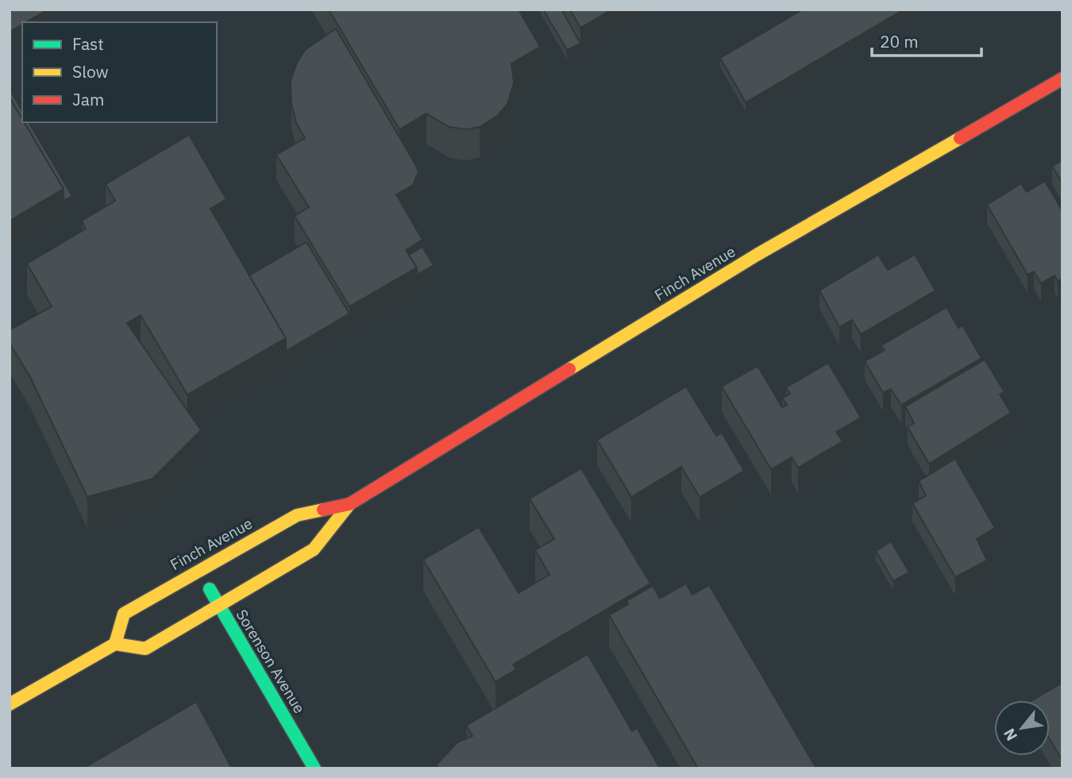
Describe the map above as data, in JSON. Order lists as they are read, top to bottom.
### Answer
{
  "streets": {
    "street": ["Finch Avenue", "Sorenson Avenue"]
  },
  "crossings": [
    ["Finch Avenue", "Sorenson Avenue"]
  ],
  "legend": ["Fast", "Slow", "Jam"],
  "scale_bar": "20 m",
  "north": "bottom left"
}
